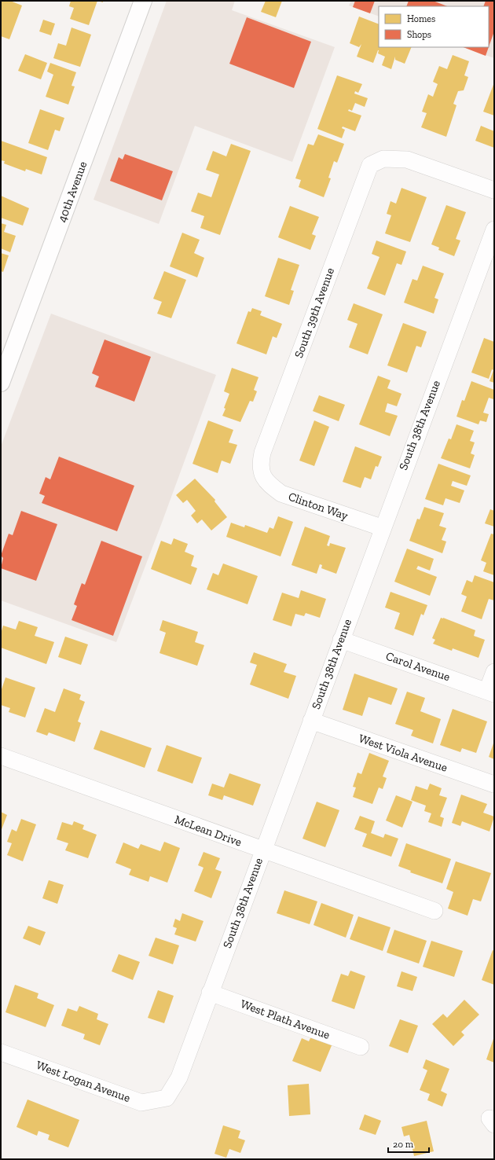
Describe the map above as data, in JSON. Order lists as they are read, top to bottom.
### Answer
{
  "streets": {
    "main road": ["40th Avenue"],
    "street": [
      "South 39th Avenue",
      "South 38th Avenue",
      "Clinton Way",
      "Carol Avenue",
      "West Viola Avenue",
      "McLean Drive",
      "West Plath Avenue",
      "West Logan Avenue"
    ]
  },
  "crossings": [
    ["South 39th Avenue", "Clinton Way"],
    ["South 38th Avenue", "Clinton Way"],
    ["South 38th Avenue", "Carol Avenue"],
    ["South 38th Avenue", "West Viola Avenue"],
    ["South 38th Avenue", "McLean Drive"],
    ["South 38th Avenue", "West Plath Avenue"],
    ["South 38th Avenue", "West Logan Avenue"]
  ],
  "legend": ["Homes", "Shops"],
  "scale_bar": "20 m"
}
